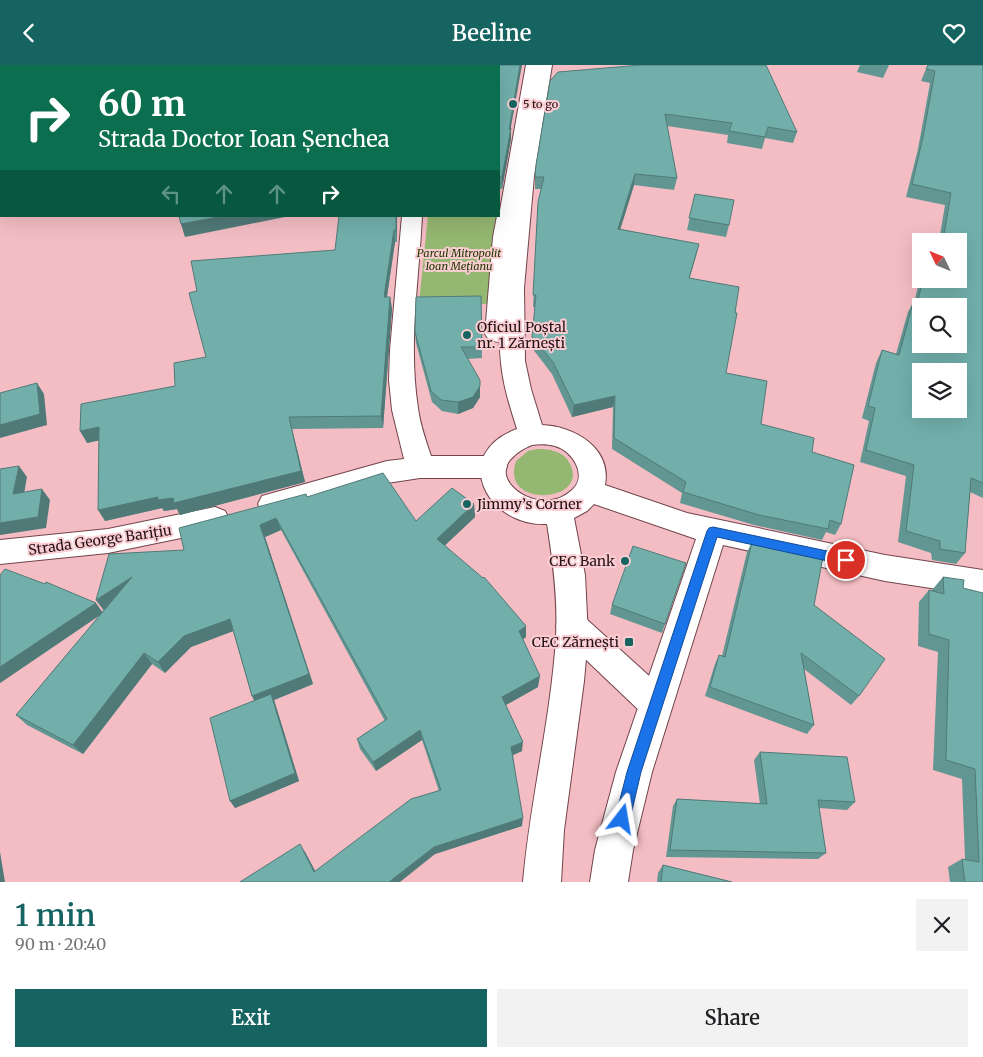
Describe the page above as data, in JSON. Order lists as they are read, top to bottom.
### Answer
{
  "streets": {
    "main road": ["Strada George Barițiu"]
  },
  "parks": ["Parcul Mitropolit Ioan Mețianu"],
  "places": {
    "other": [
      "5 to go",
      "Oficiul Poștal nr. 1 Zărnești",
      "Jimmy’s Corner",
      "CEC Bank"
    ],
    "transit": ["CEC Zărnești"]
  },
  "north": "top left",
  "page": {
    "header": "Beeline",
    "turn": ["60 m", "Strada Doctor Ioan Șenchea"],
    "heading": ["1 min", "90 m · 20:40"],
    "buttons": ["Exit", "Share"]
  }
}
